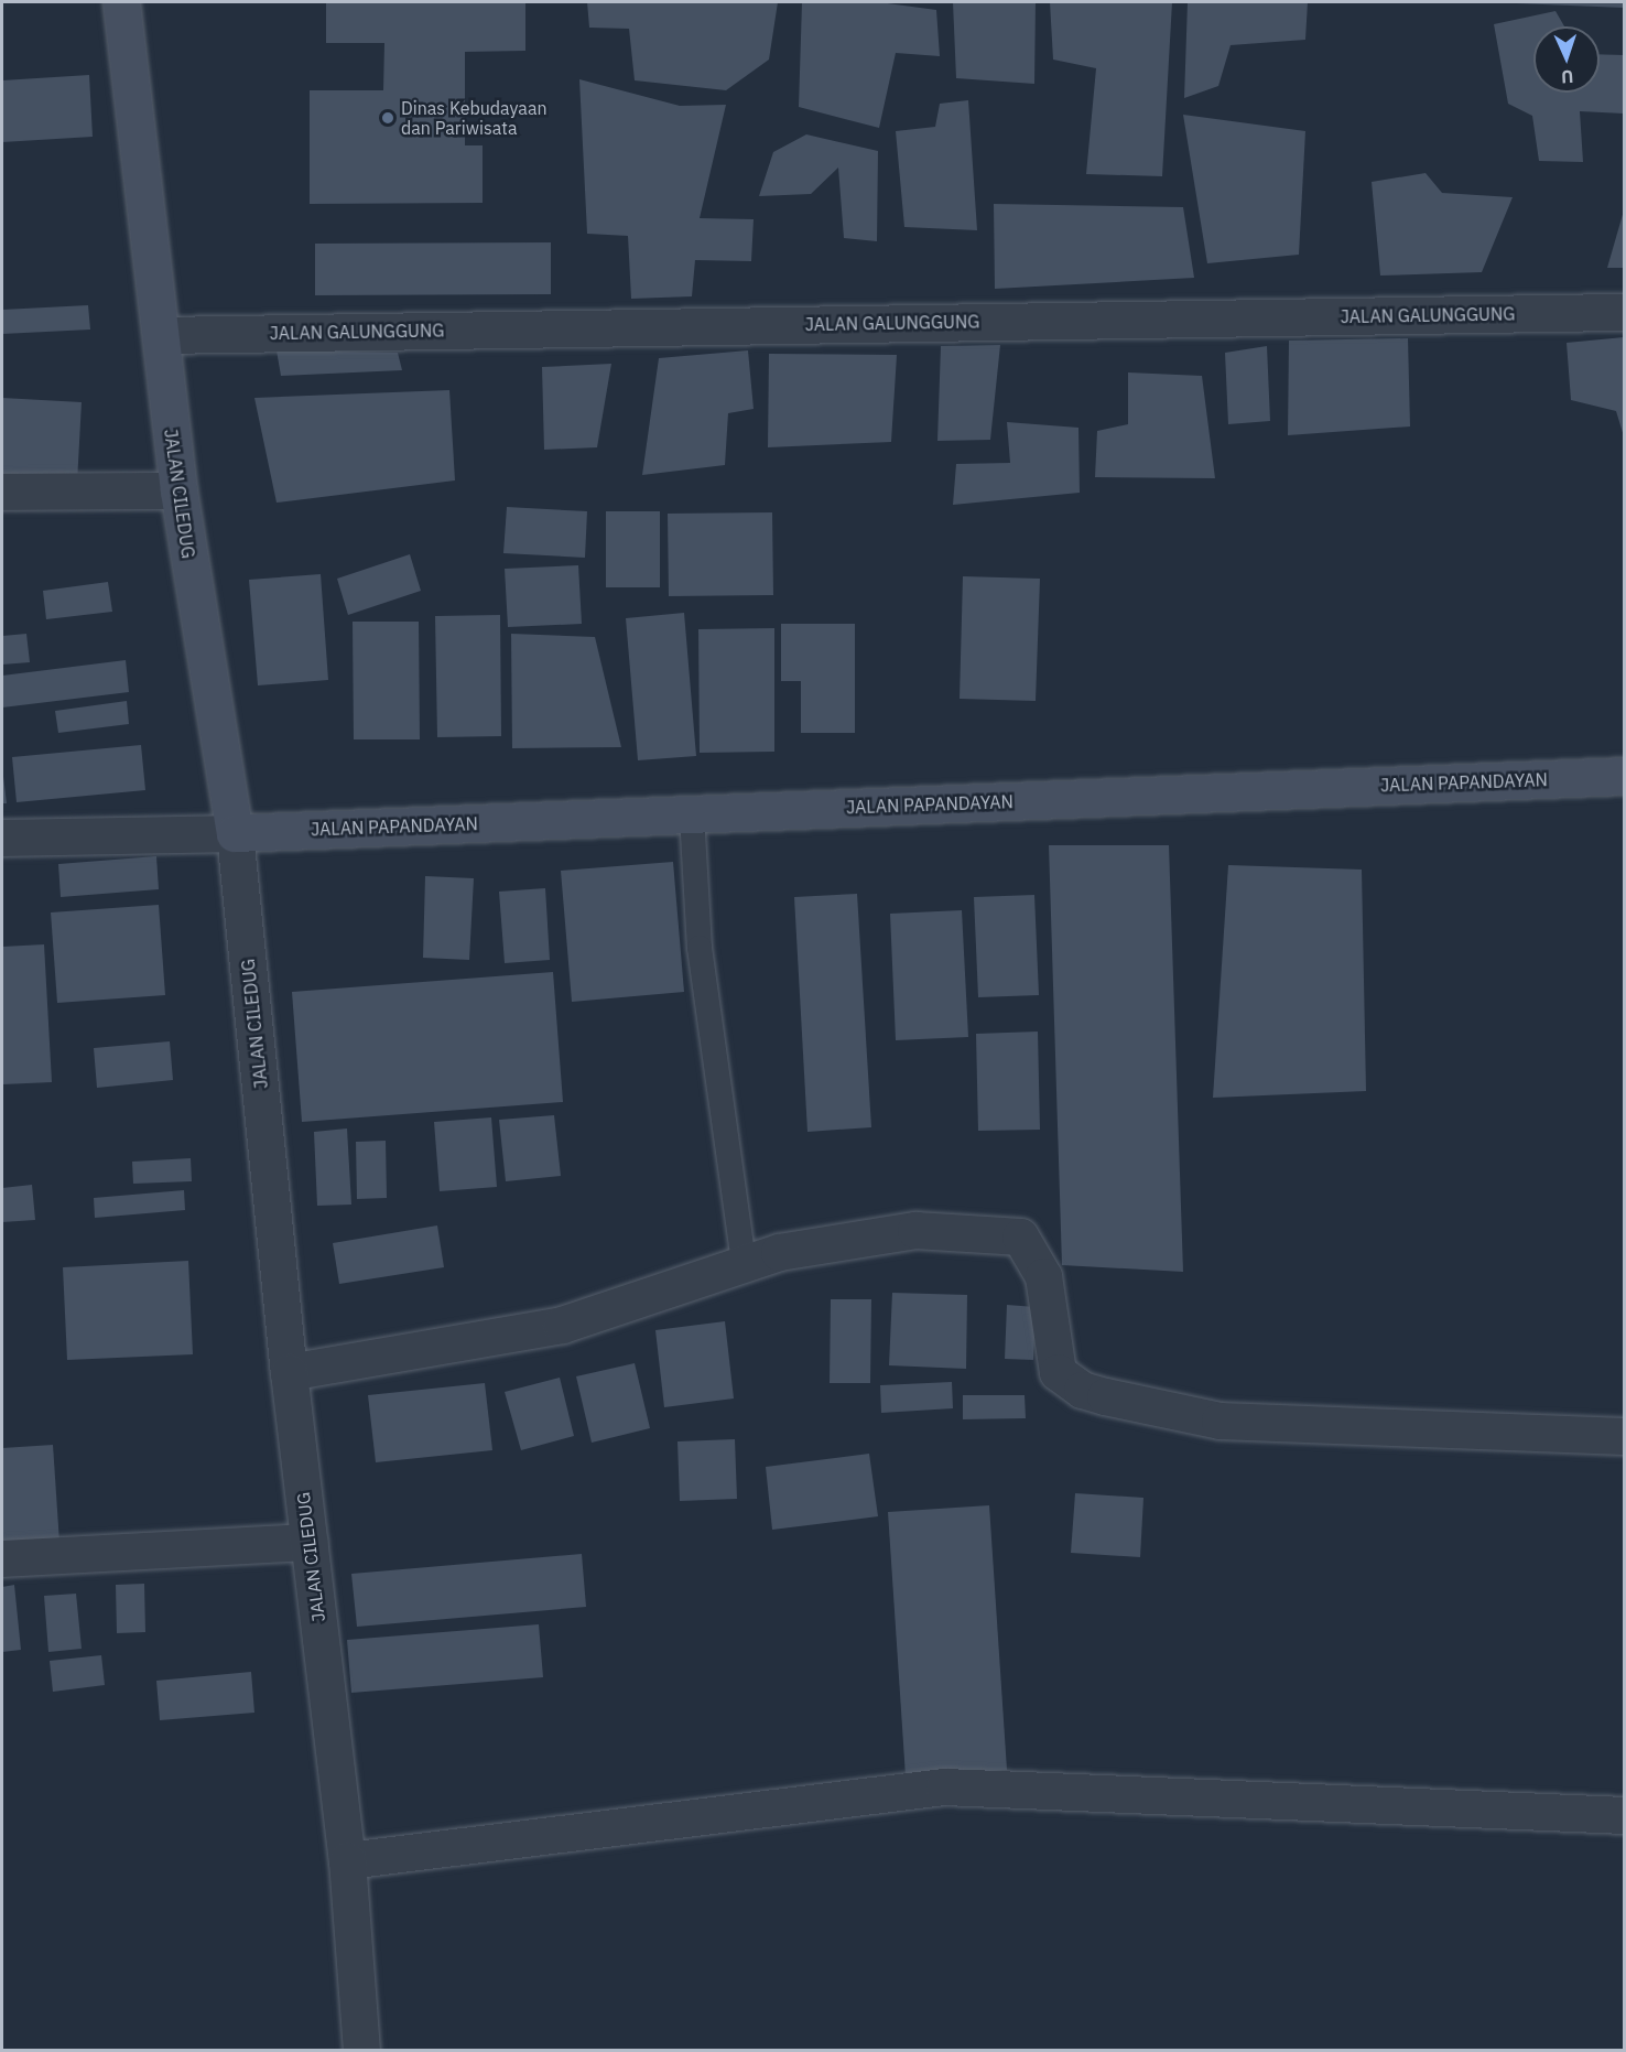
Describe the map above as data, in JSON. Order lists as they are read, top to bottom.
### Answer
{
  "streets": {
    "main road": ["JALAN CILEDUG", "JALAN PAPANDAYAN"],
    "street": ["JALAN GALUNGGUNG"]
  },
  "crossings": [
    ["JALAN GALUNGGUNG", "JALAN CILEDUG"],
    ["JALAN CILEDUG", "JALAN PAPANDAYAN"]
  ],
  "places": ["Dinas Kebudayaan dan Pariwisata"],
  "north": "bottom"
}
